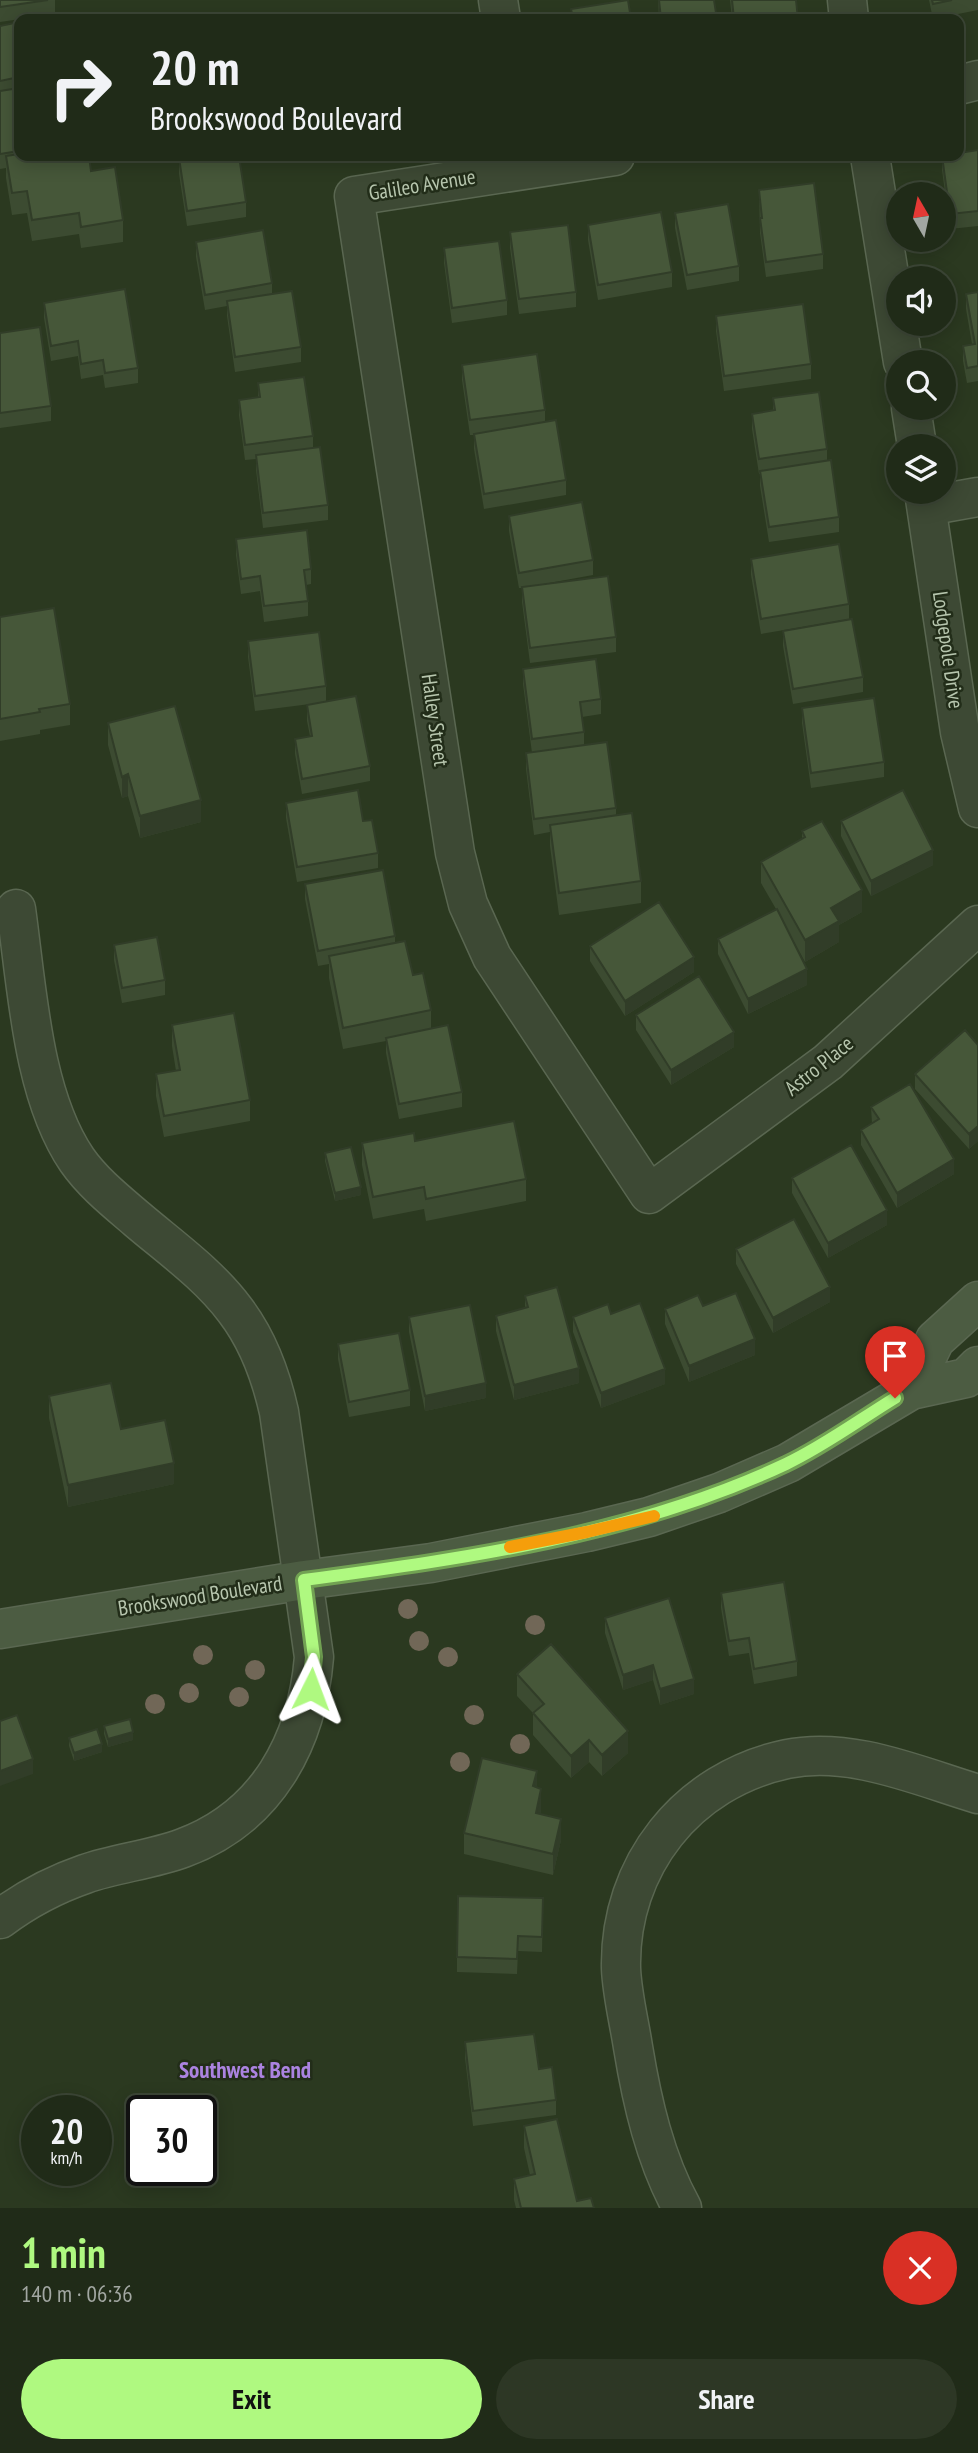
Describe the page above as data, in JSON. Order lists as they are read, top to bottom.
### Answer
{
  "streets": {
    "main road": ["Brookswood Boulevard"],
    "street": [
      "Galileo Avenue",
      "Lodgepole Drive",
      "Halley Street",
      "Astro Place"
    ]
  },
  "crossings": [
    ["Galileo Avenue", "Halley Street"],
    ["Halley Street", "Astro Place"]
  ],
  "districts": ["Southwest Bend"],
  "north": "top",
  "page": {
    "turn": ["20 m", "Brookswood Boulevard"],
    "speed": "20 km/h",
    "limit": "30",
    "heading": ["1 min", "140 m · 06:36"],
    "buttons": ["Exit", "Share"]
  }
}
